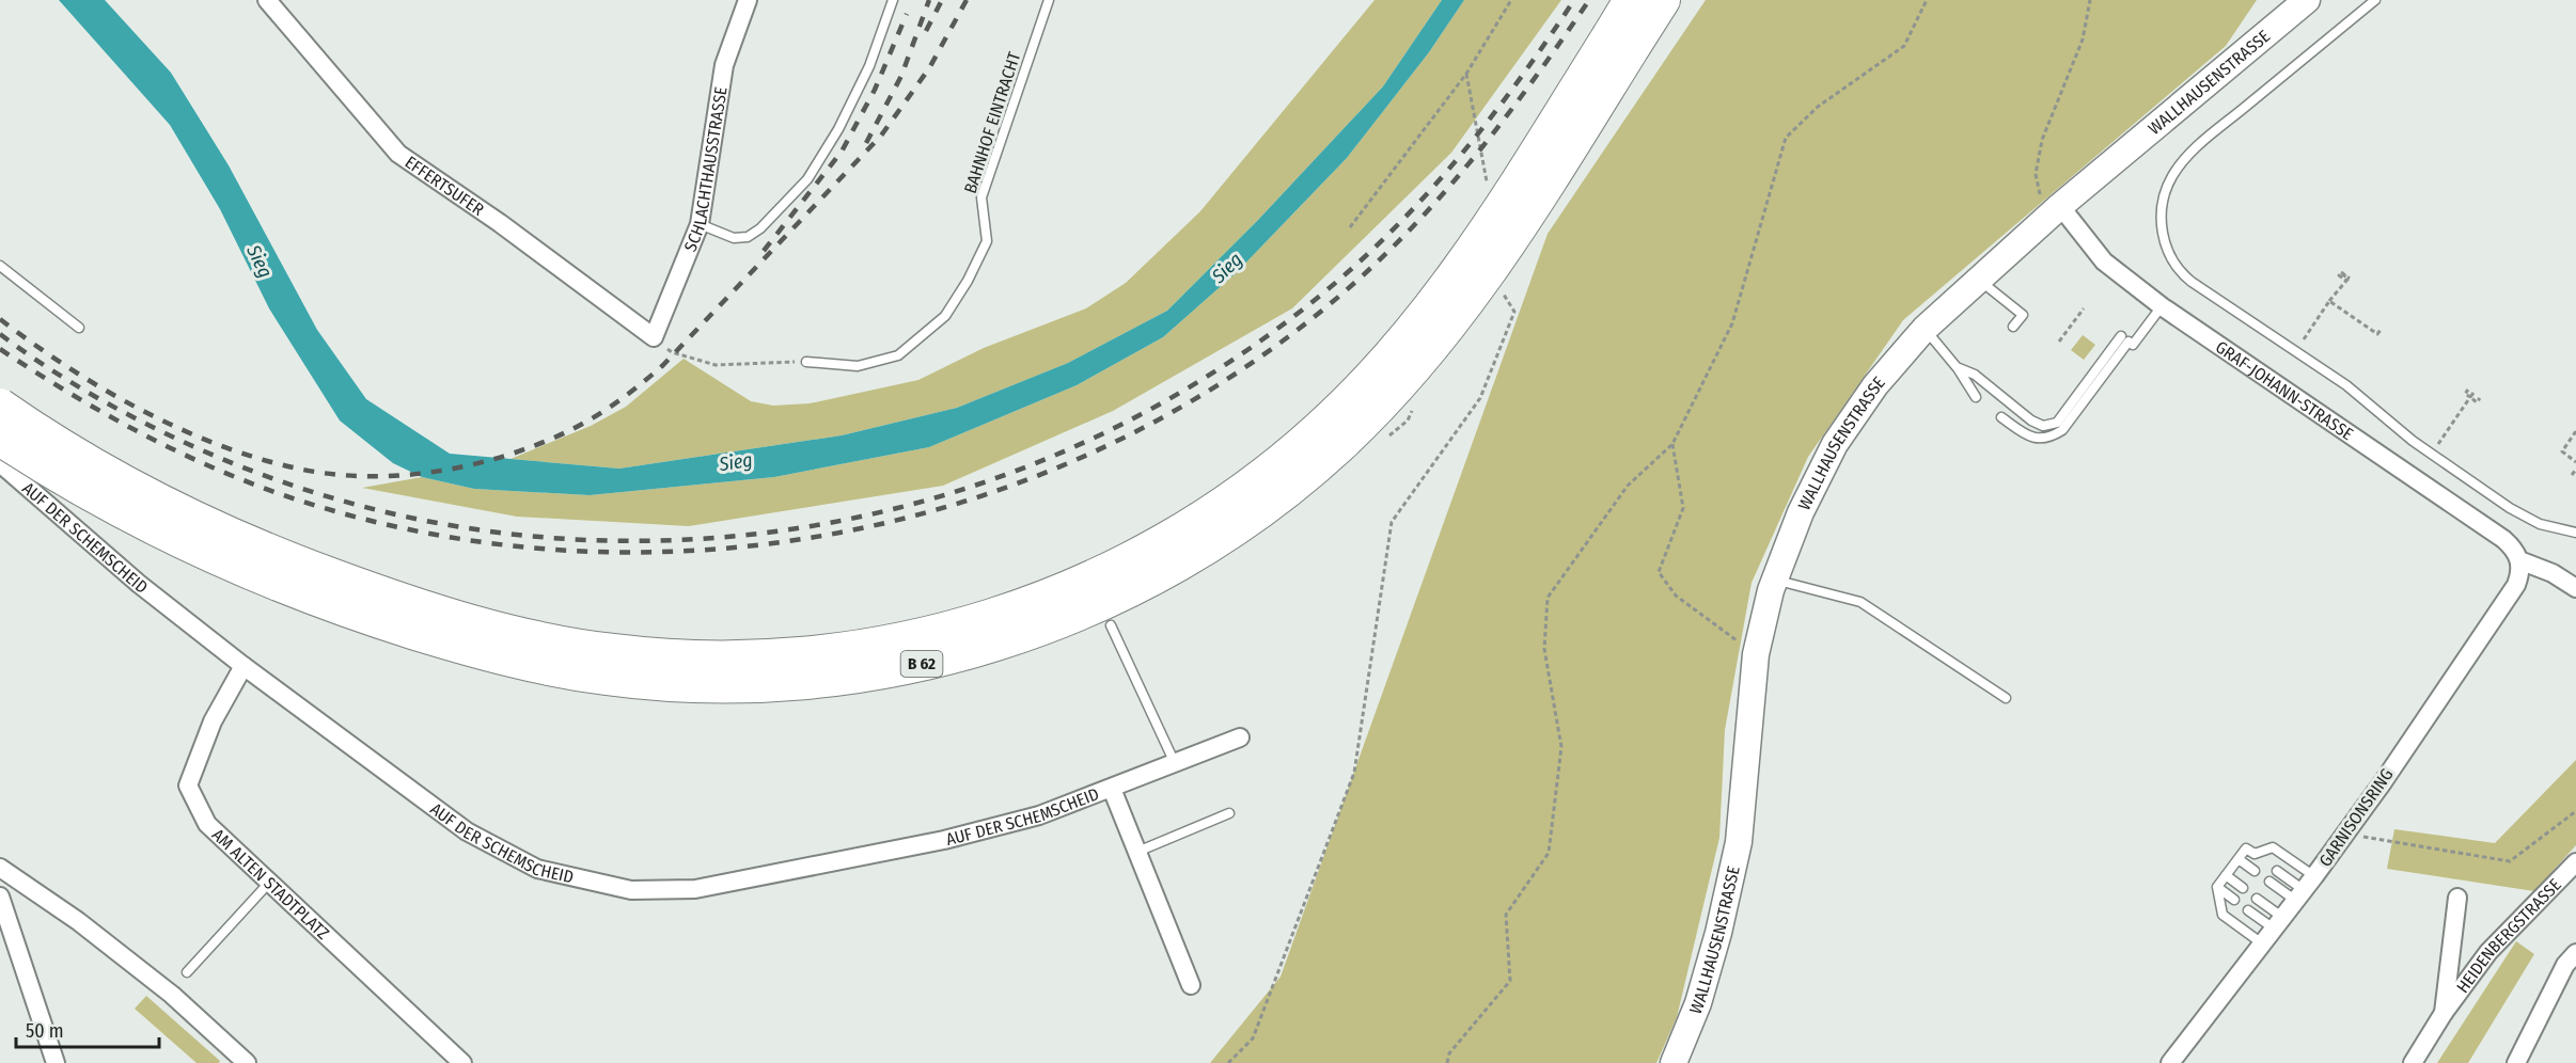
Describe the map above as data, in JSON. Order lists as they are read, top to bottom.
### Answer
{
  "streets": {
    "highway": ["B 62"],
    "street": [
      "WALLHAUSENSTRASSE",
      "SCHLACHTHAUSSTRASSE",
      "EFFERTSUFER",
      "GRAF-JOHANN-STRASSE",
      "AUF DER SCHEMSCHEID",
      "GARNISONSRING",
      "AM ALTEN STADTPLATZ",
      "HEIDENBERGSTRASSE"
    ],
    "lane": ["BAHNHOF EINTRACHT"]
  },
  "crossings": [
    ["WALLHAUSENSTRASSE", "GRAF-JOHANN-STRASSE"],
    ["SCHLACHTHAUSSTRASSE", "EFFERTSUFER"],
    ["GRAF-JOHANN-STRASSE", "GARNISONSRING"],
    ["AUF DER SCHEMSCHEID", "AM ALTEN STADTPLATZ"]
  ],
  "water": ["Sieg"],
  "scale_bar": "50 m"
}
